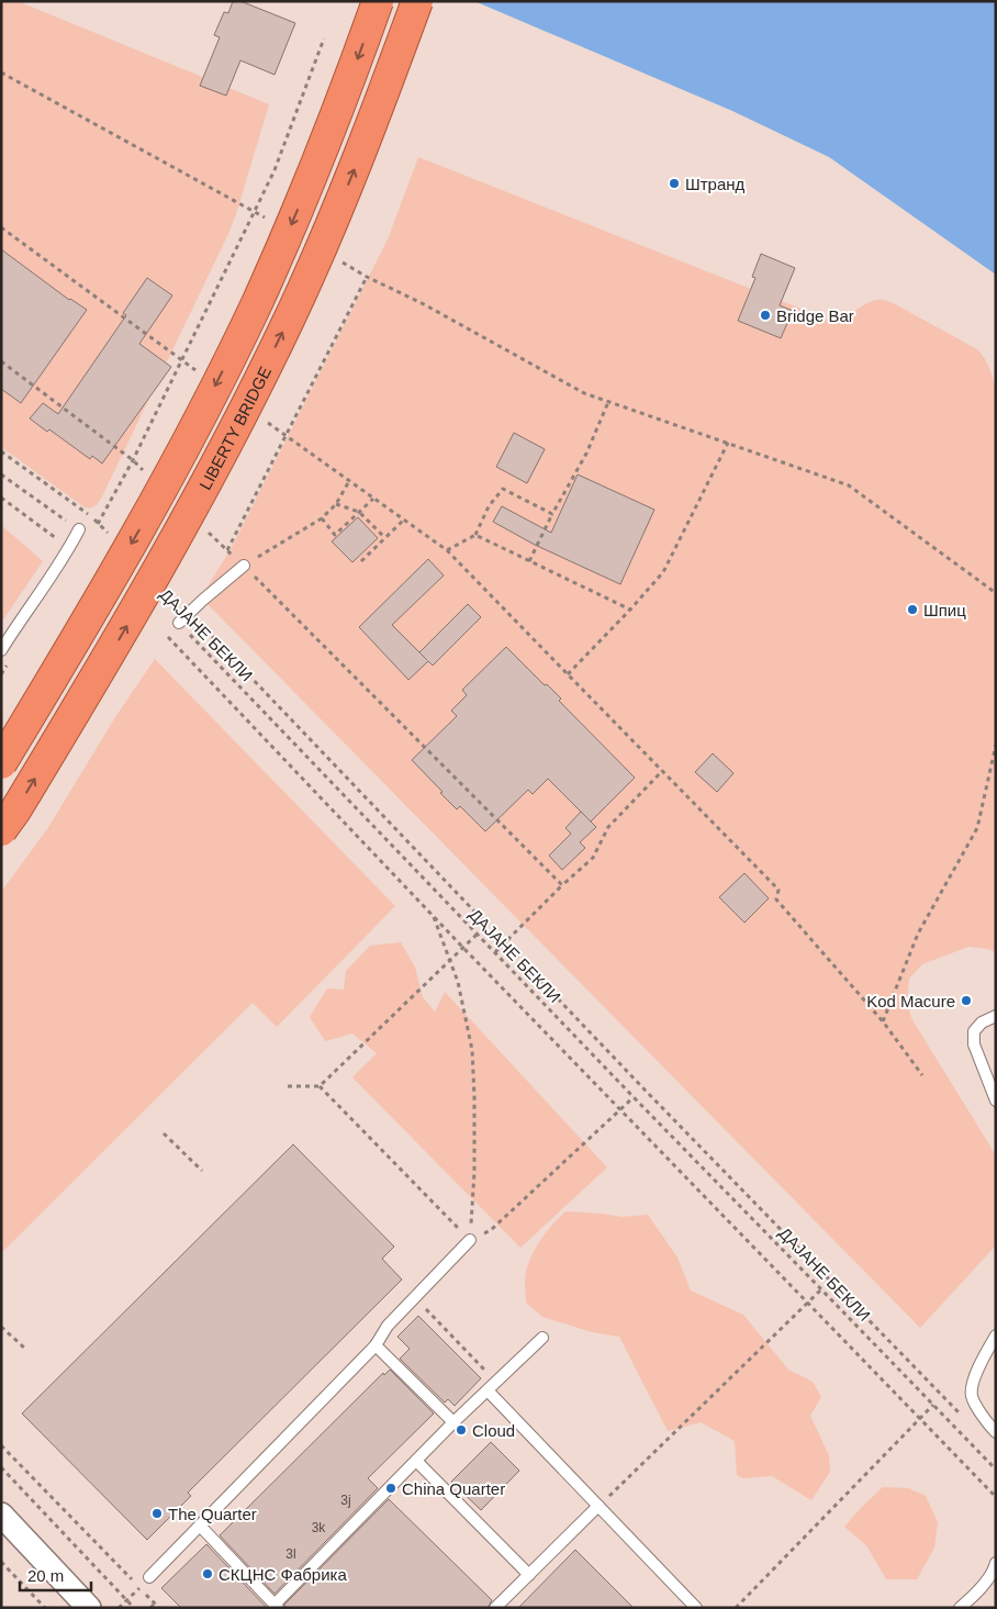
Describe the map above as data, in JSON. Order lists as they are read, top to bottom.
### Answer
{
  "streets": {
    "highway": ["LIBERTY BRIDGE"],
    "path": ["ДАЈАНЕ БЕКЛИ"]
  },
  "places": [
    "Штранд",
    "Bridge Bar",
    "Шпиц",
    "Kod Macure",
    "Cloud",
    "China Quarter",
    "The Quarter",
    "СКЦНС Фабрика"
  ],
  "house_numbers": ["3j", "3k", "3l"],
  "scale_bar": "20 m"
}
